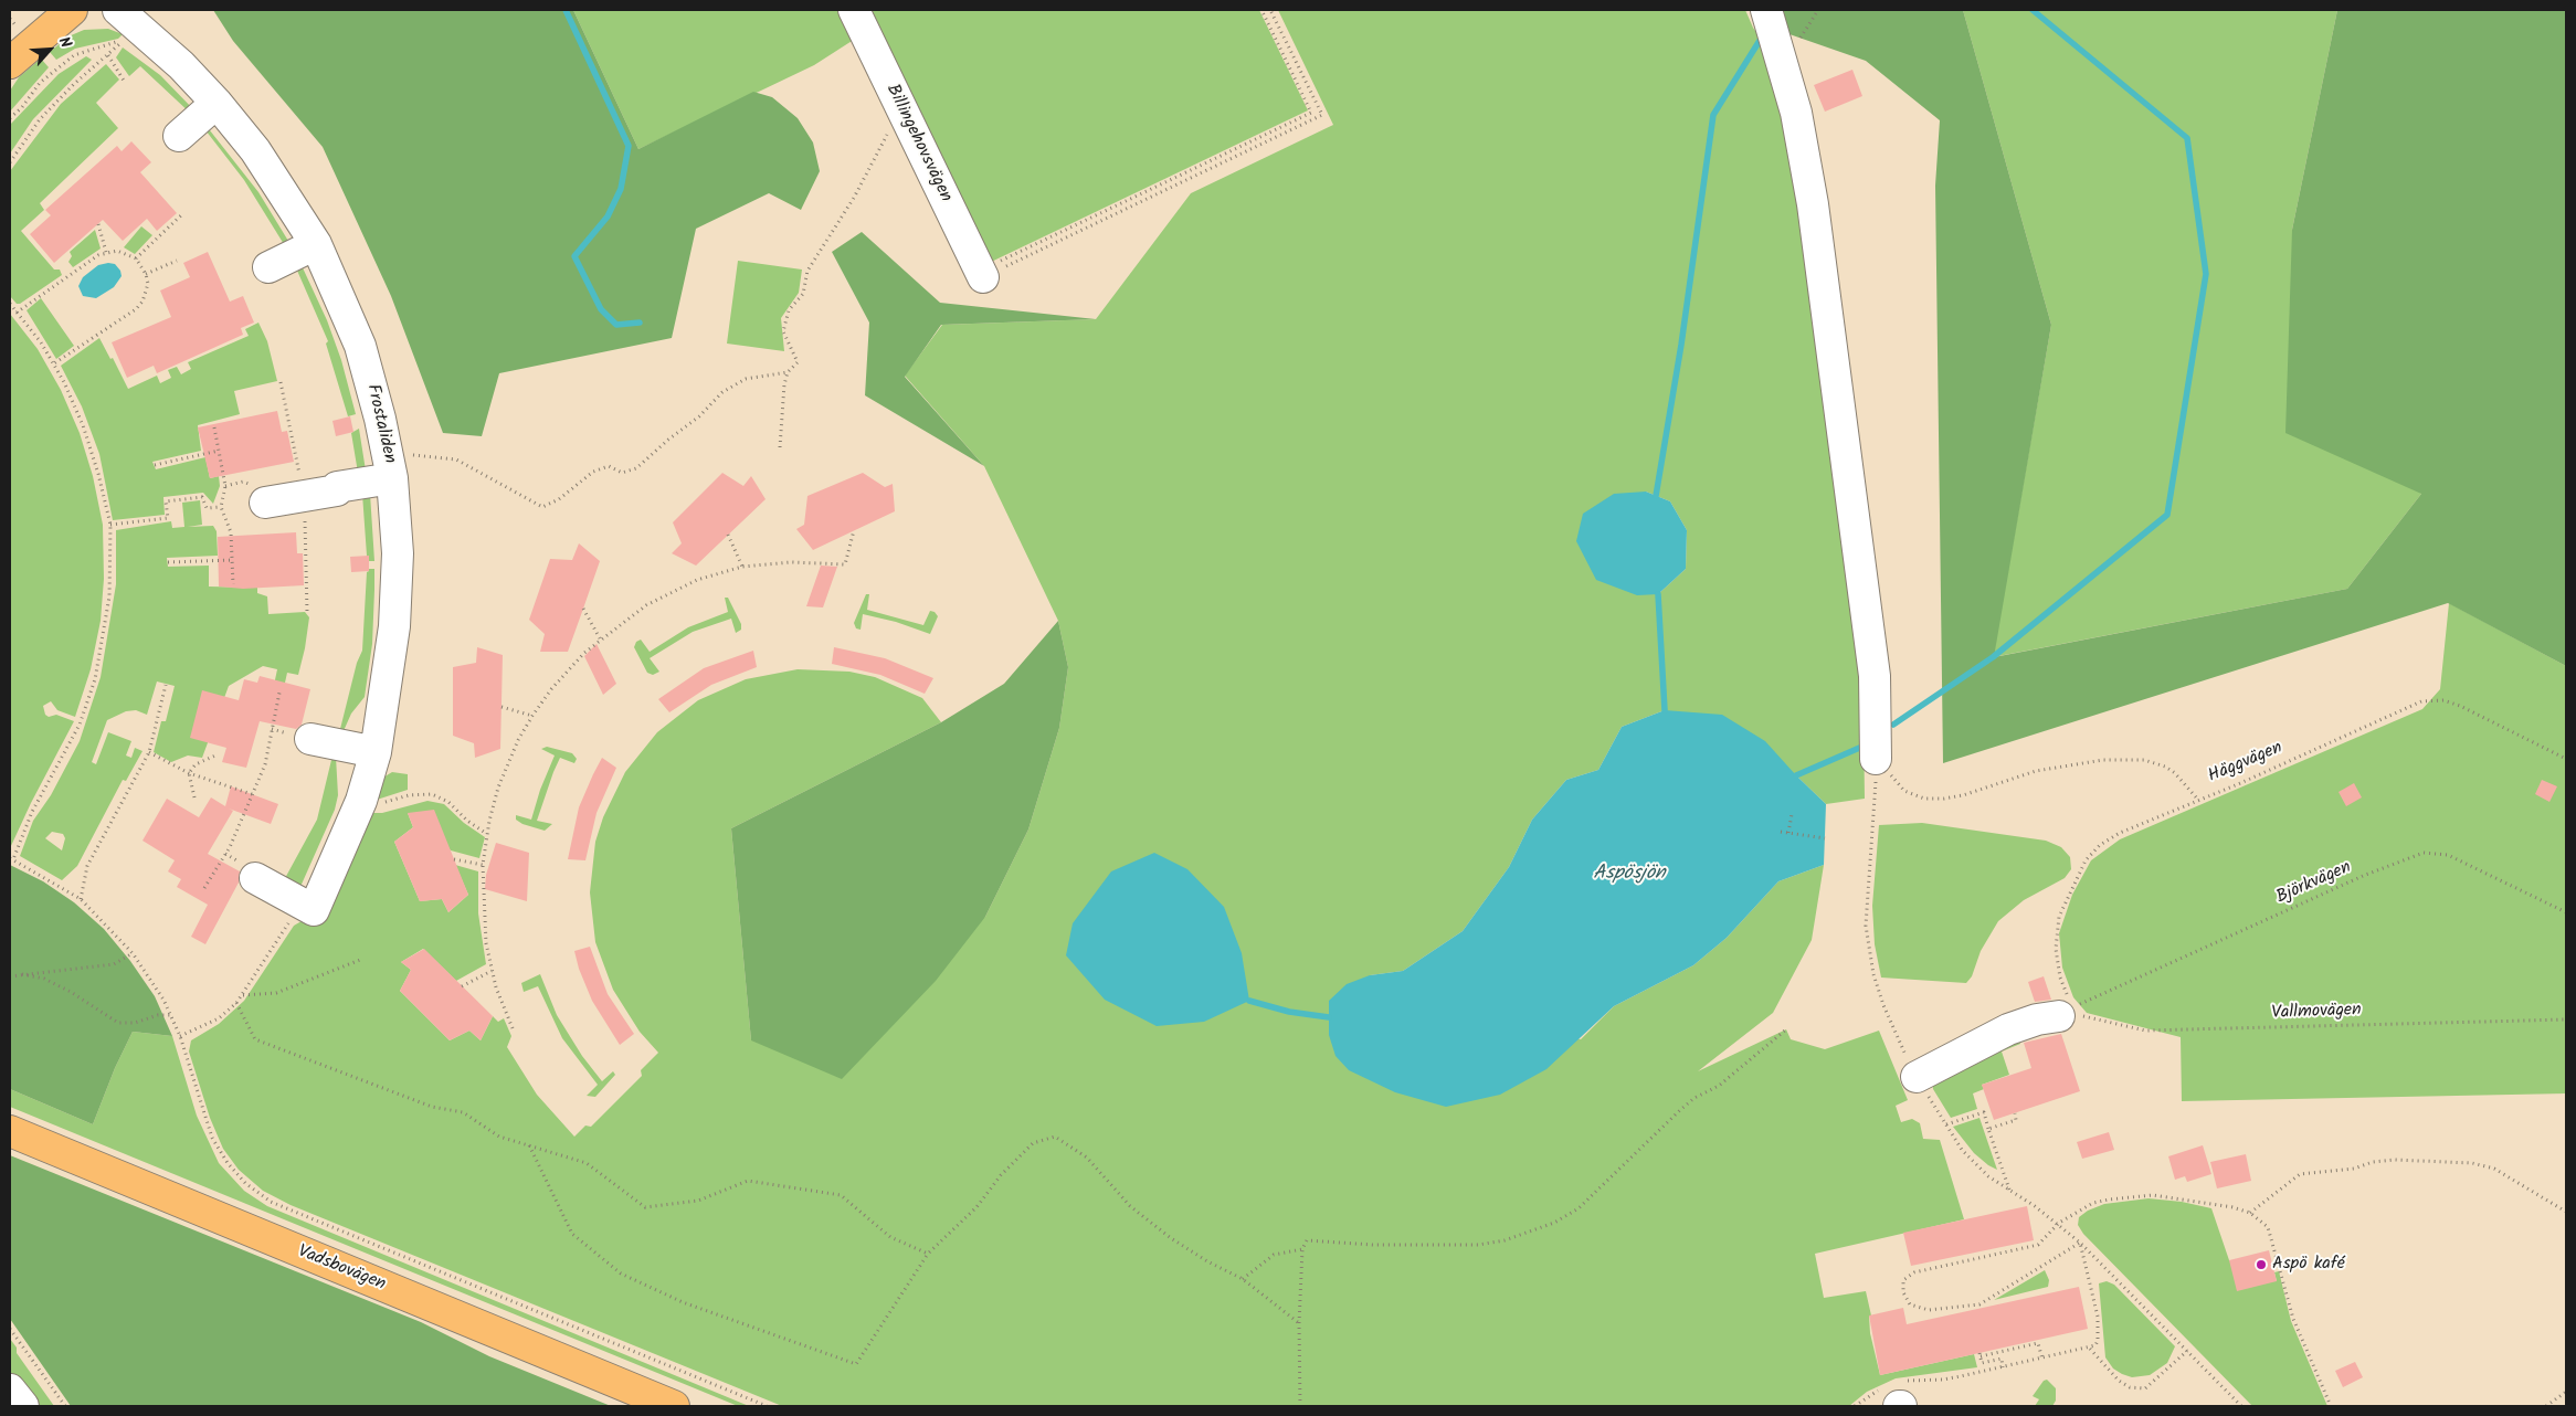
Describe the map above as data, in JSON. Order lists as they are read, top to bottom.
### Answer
{
  "streets": {
    "main road": ["Vadsbovägen"],
    "street": ["Billingehovsvägen", "Frostaliden"],
    "path": ["Häggvägen", "Björkvägen", "Vallmovägen"]
  },
  "crossings": [
    ["Häggvägen", "Björkvägen"],
    ["Häggvägen", "Vallmovägen"],
    ["Björkvägen", "Vallmovägen"]
  ],
  "water": ["Aspösjön"],
  "places": ["Aspö kafé"],
  "north": "top right"
}
